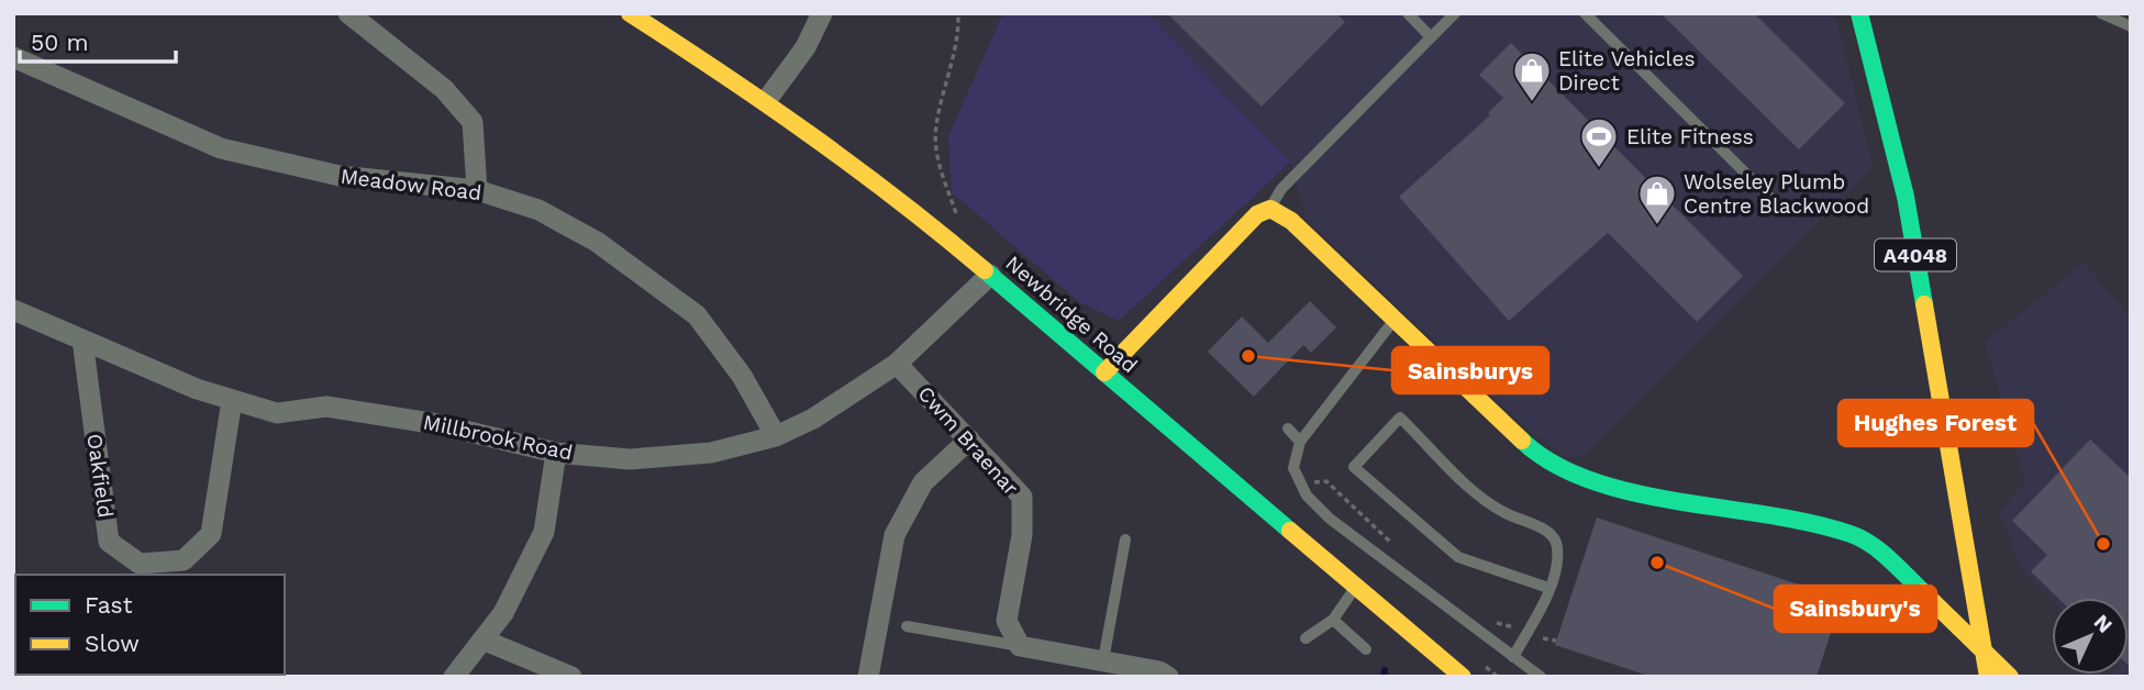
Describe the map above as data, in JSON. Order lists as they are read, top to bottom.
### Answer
{
  "streets": {
    "main road": ["A4048", "Newbridge Road"],
    "street": [
      "Meadow Road",
      "Millbrook Road",
      "Cwm Braenar",
      "Oakfield"
    ]
  },
  "crossings": [
    ["Meadow Road", "Millbrook Road"],
    ["Newbridge Road", "Millbrook Road"],
    ["Millbrook Road", "Cwm Braenar"],
    ["Millbrook Road", "Oakfield"]
  ],
  "places": {
    "shop": ["Elite Vehicles Direct", "Wolseley Plumb Centre Blackwood"],
    "sports": ["Elite Fitness"],
    "other": ["Sainsburys", "Hughes Forest", "Sainsbury's"]
  },
  "legend": ["Fast", "Slow"],
  "scale_bar": "50 m",
  "north": "top right"
}
